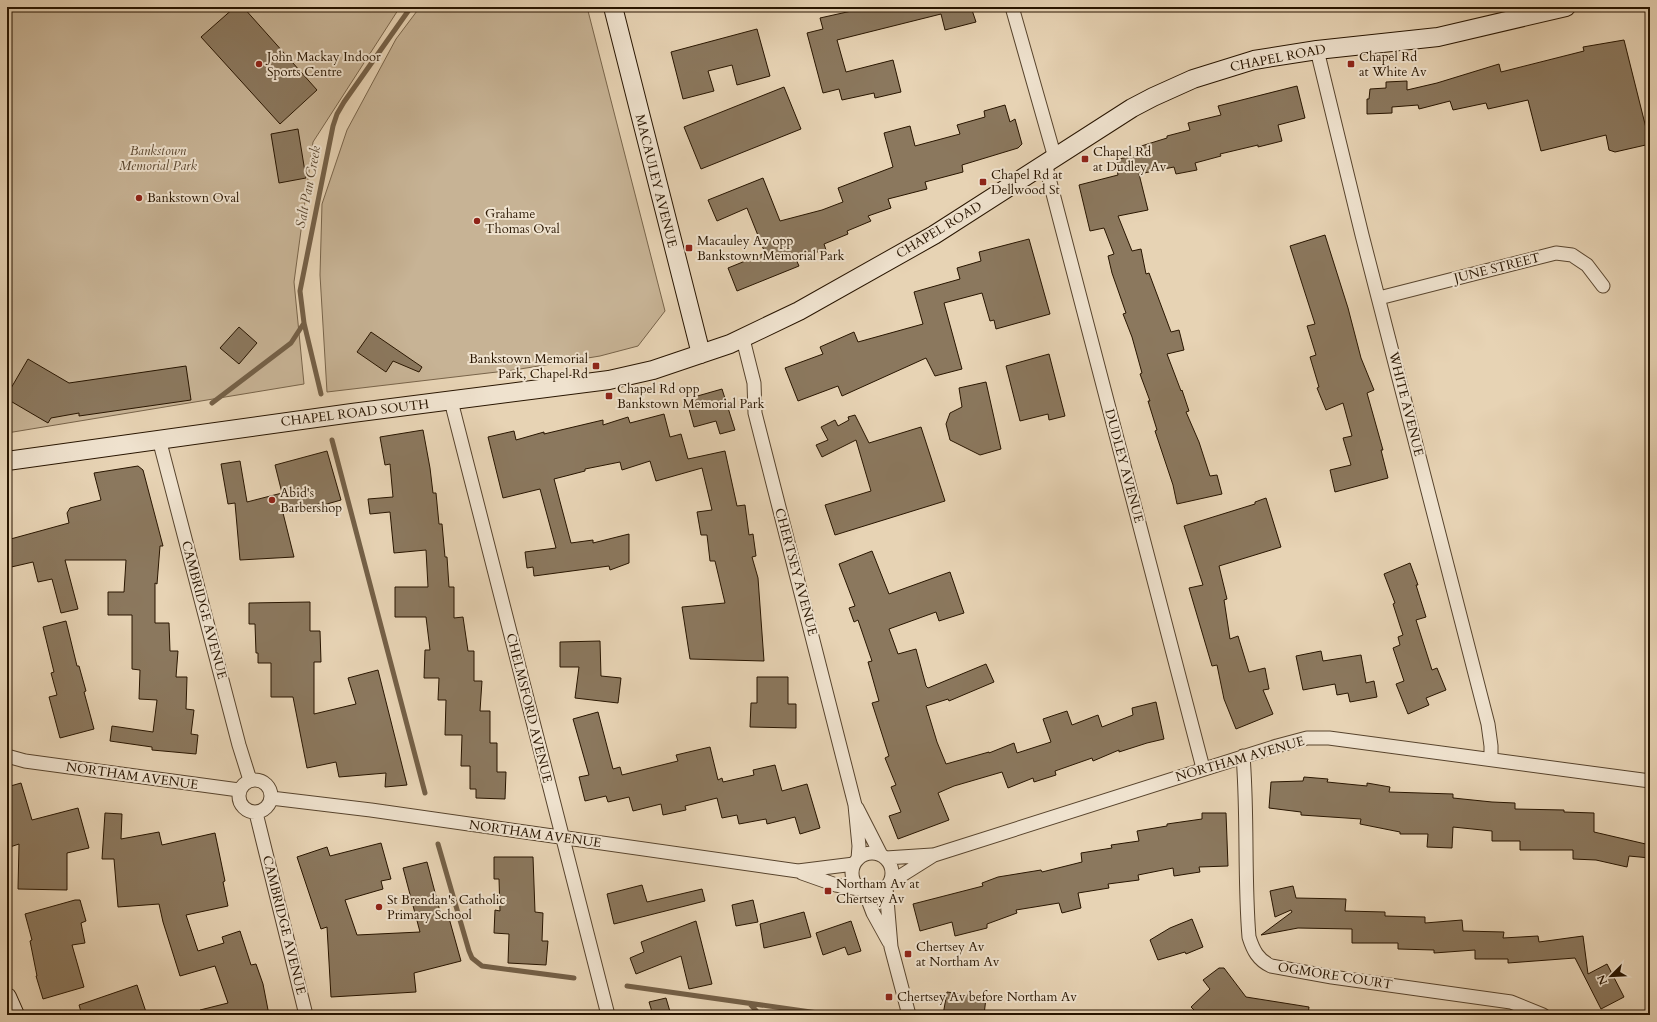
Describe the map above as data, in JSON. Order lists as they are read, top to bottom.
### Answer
{
  "streets": {
    "main road": ["CHAPEL ROAD", "MACAULEY AVENUE", "CHAPEL ROAD SOUTH"],
    "street": [
      "JUNE STREET",
      "WHITE AVENUE",
      "DUDLEY AVENUE",
      "CHERTSEY AVENUE",
      "CAMBRIDGE AVENUE",
      "CHELMSFORD AVENUE",
      "NORTHAM AVENUE",
      "OGMORE COURT"
    ]
  },
  "crossings": [
    ["CHAPEL ROAD", "MACAULEY AVENUE"],
    ["CHAPEL ROAD", "WHITE AVENUE"],
    ["CHAPEL ROAD", "CHAPEL ROAD SOUTH"],
    ["CHAPEL ROAD", "DUDLEY AVENUE"],
    ["CHAPEL ROAD", "CHERTSEY AVENUE"],
    ["MACAULEY AVENUE", "CHAPEL ROAD SOUTH"],
    ["JUNE STREET", "WHITE AVENUE"],
    ["WHITE AVENUE", "NORTHAM AVENUE"],
    ["CHAPEL ROAD SOUTH", "CAMBRIDGE AVENUE"],
    ["CHAPEL ROAD SOUTH", "CHELMSFORD AVENUE"],
    ["DUDLEY AVENUE", "NORTHAM AVENUE"],
    ["CHERTSEY AVENUE", "NORTHAM AVENUE"],
    ["CAMBRIDGE AVENUE", "NORTHAM AVENUE"],
    ["CHELMSFORD AVENUE", "NORTHAM AVENUE"],
    ["NORTHAM AVENUE", "OGMORE COURT"]
  ],
  "water": ["Salt Pan Creek"],
  "parks": ["Bankstown Memorial Park"],
  "places": {
    "other": [
      "John Mackay Indoor Sports Centre",
      "Bankstown Oval",
      "Grahame Thomas Oval",
      "Abid's Barbershop",
      "St Brendan's Catholic Primary School"
    ],
    "transit": [
      "Chapel Rd at White Av",
      "Chapel Rd at Dudley Av",
      "Chapel Rd at Dellwood St",
      "Macauley Av opp Bankstown Memorial Park",
      "Bankstown Memorial Park, Chapel Rd",
      "Chapel Rd opp Bankstown Memorial Park",
      "Northam Av at Chertsey Av",
      "Chertsey Av at Northam Av",
      "Chertsey Av before Northam Av"
    ]
  },
  "north": "bottom left"
}
